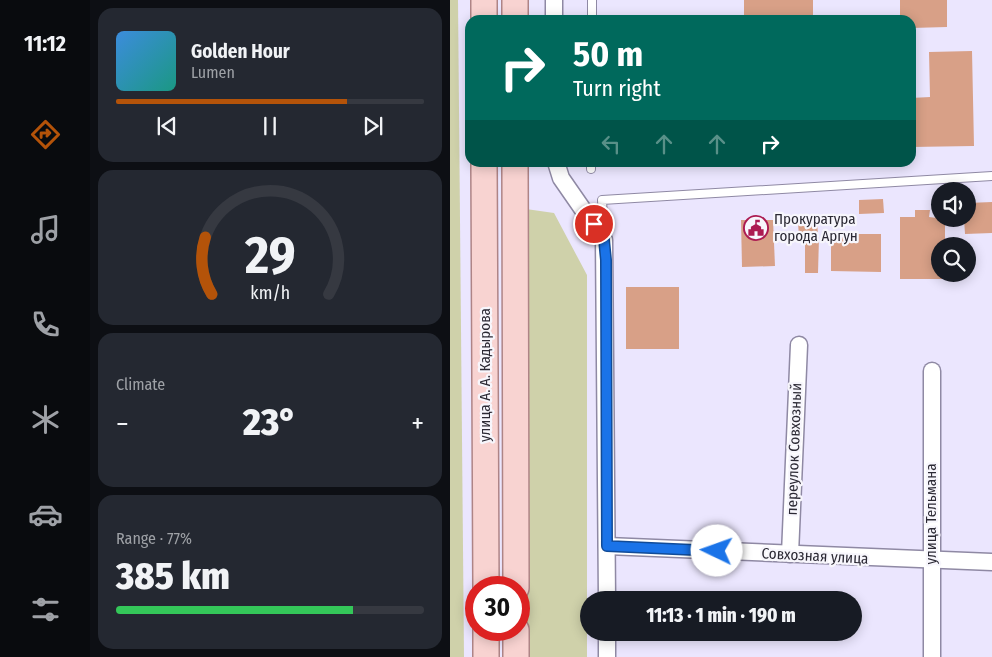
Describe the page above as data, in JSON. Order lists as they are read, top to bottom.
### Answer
{
  "streets": {
    "main road": ["улица А. А. Кадырова"],
    "street": ["переулок Совхозный", "улица Тельмана", "Совхозная улица"]
  },
  "crossings": [
    ["переулок Совхозный", "Совхозная улица"],
    ["улица Тельмана", "Совхозная улица"]
  ],
  "places": {
    "public building": ["Прокуратура города Аргун"]
  },
  "page": {
    "tabs": "11:12",
    "turn": ["50 m", "Turn right"],
    "song": ["Golden Hour", "Lumen"],
    "tile": [
      "Climate",
      ["Range · 77%", "385 km"]
    ],
    "heat": ["−", "23°", "+"],
    "limit": "30",
    "trip": "11:13 · 1 min · 190 m",
    "gauge": ["29", "km/h"]
  }
}
